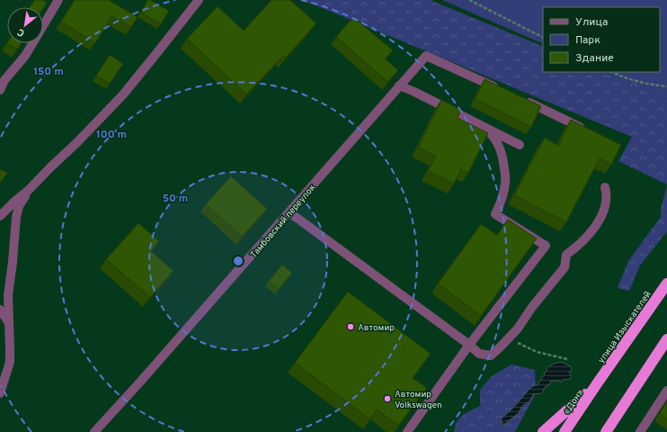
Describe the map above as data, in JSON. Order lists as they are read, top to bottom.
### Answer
{
  "streets": {
    "highway": ["улица Изыскателей", "«Дон»"],
    "street": ["Тамбовский переулок"]
  },
  "crossings": [
    ["улица Изыскателей", "«Дон»"]
  ],
  "places": ["Автомир", "Автомир Volkswagen"],
  "legend": ["Улица", "Парк", "Здание"],
  "north": "bottom left",
  "rings": ["150 m", "100 m", "50 m"]
}
